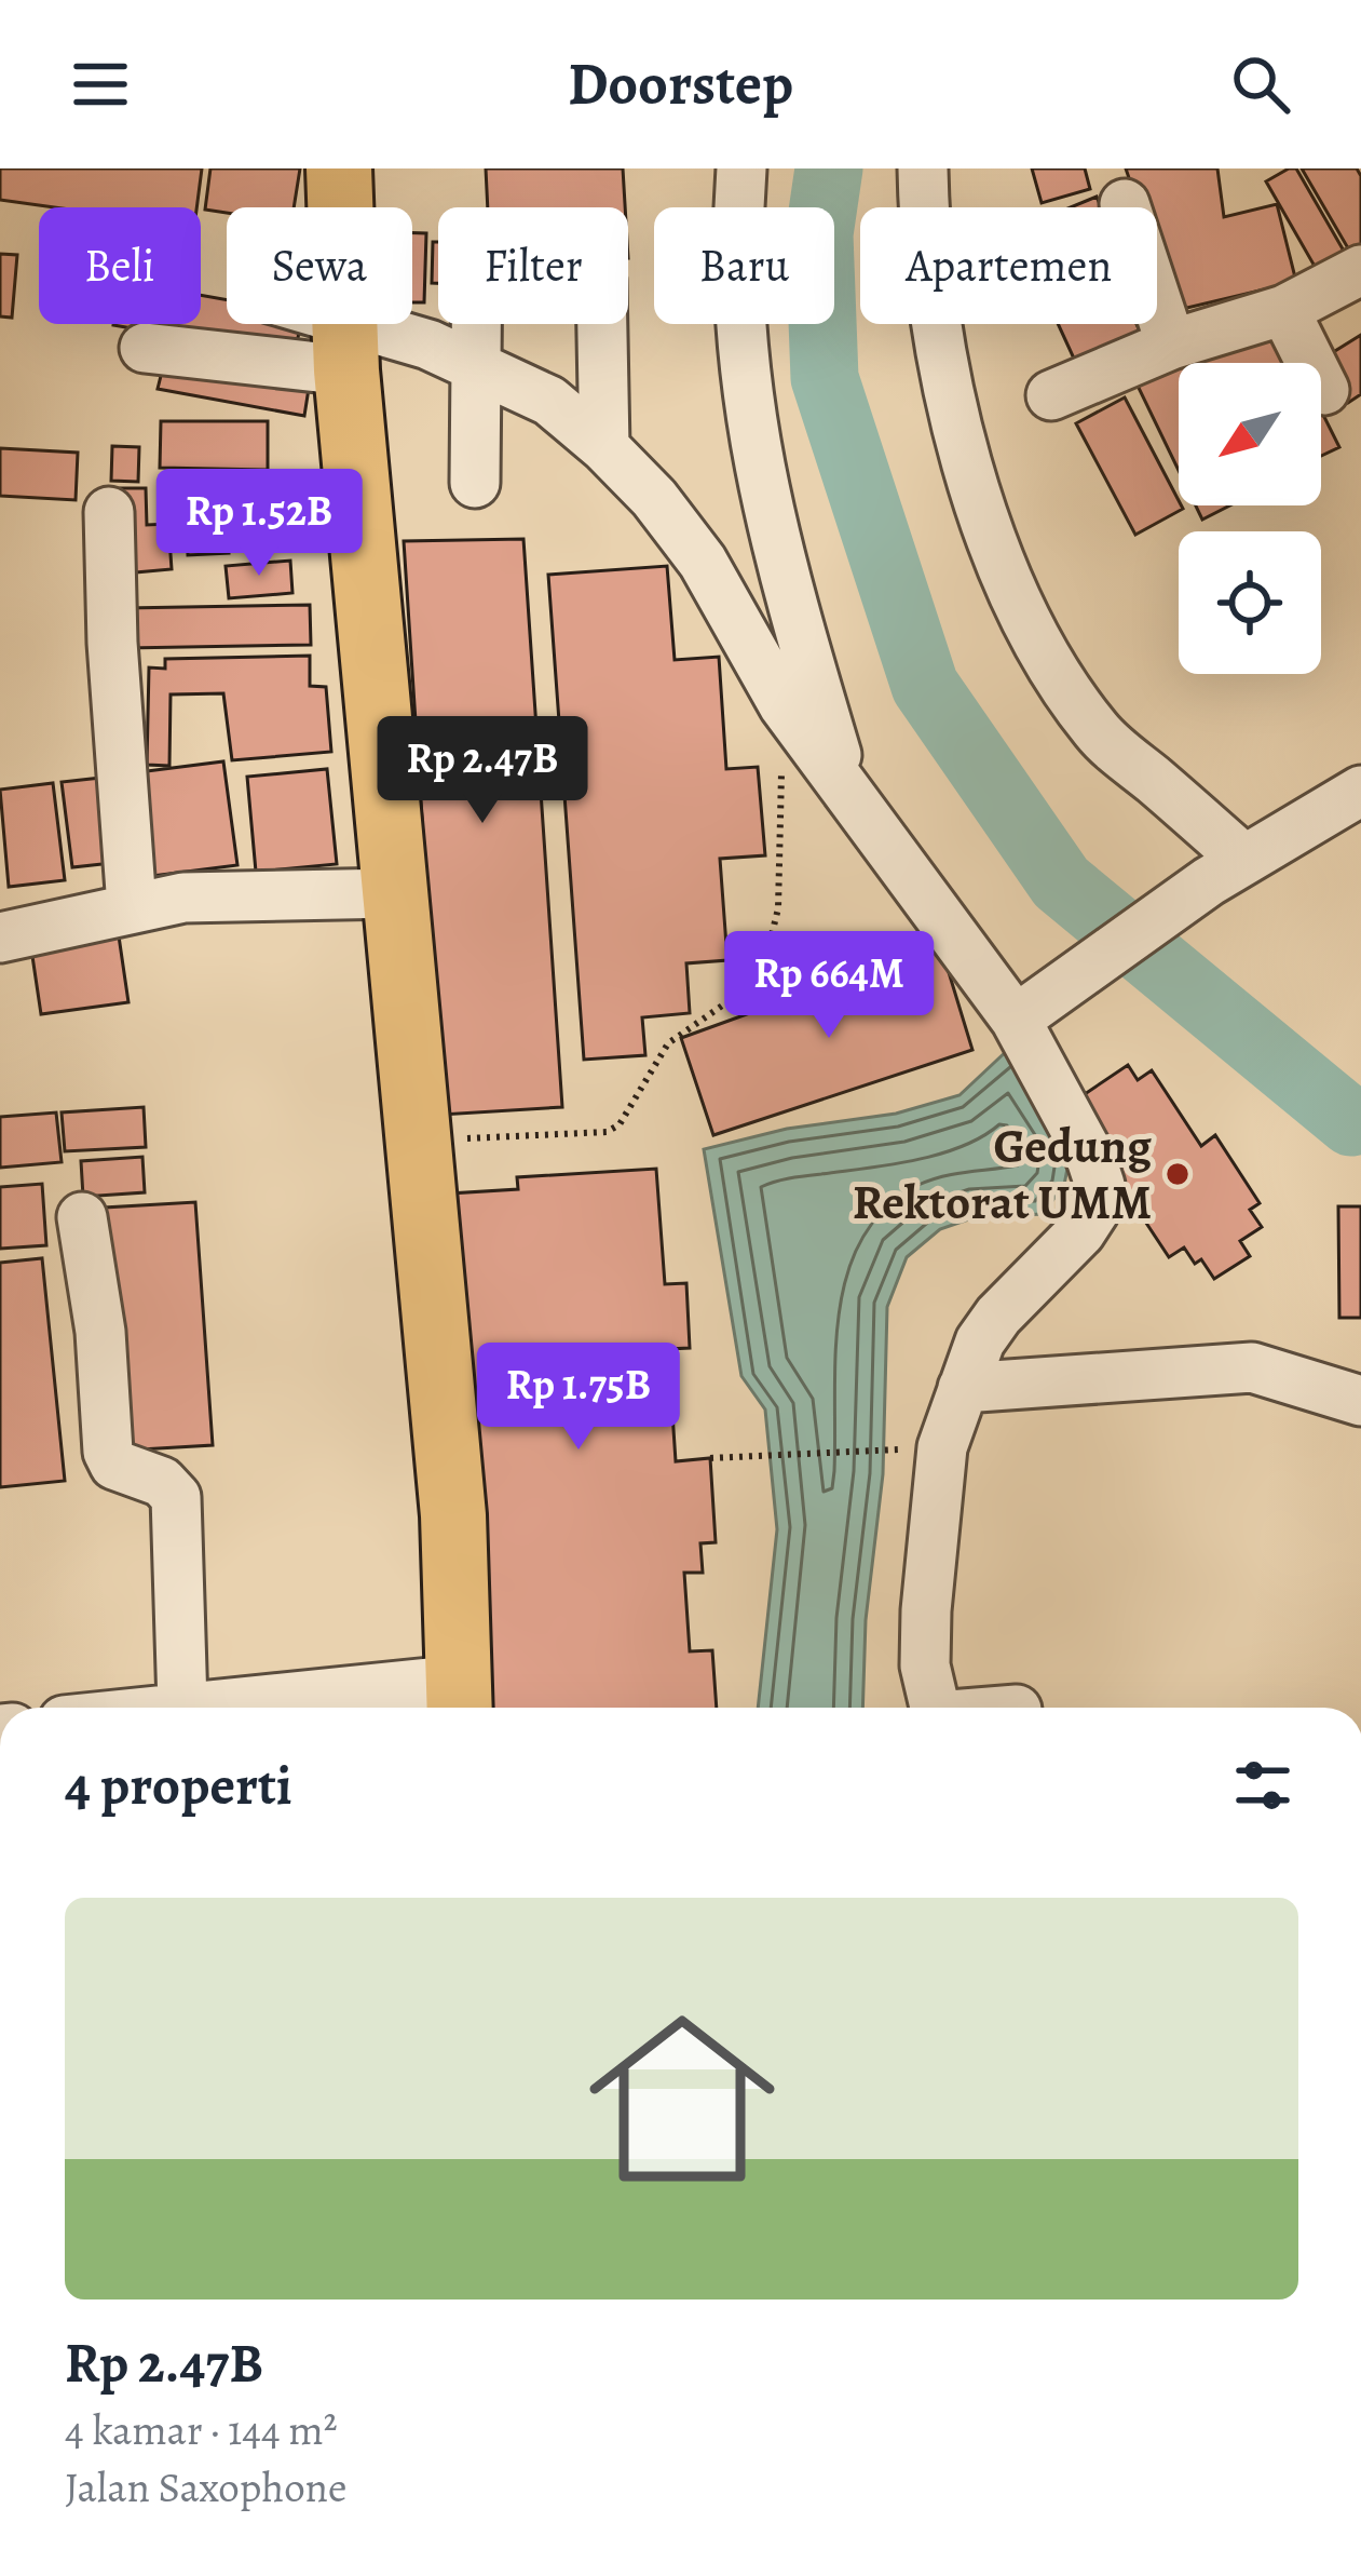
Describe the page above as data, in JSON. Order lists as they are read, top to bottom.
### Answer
{
  "places": ["Gedung Rektorat UMM"],
  "north": "bottom left",
  "page": {
    "header": "Doorstep",
    "chip": [
      "Beli",
      "Sewa",
      "Filter",
      "Baru",
      "Apartemen"
    ],
    "price": [
      "Rp 1.52B",
      "Rp 2.47B",
      "Rp 664M",
      "Rp 1.75B"
    ],
    "heading": "4 properti",
    "list": [
      {
        "name": "Rp 2.47B",
        "note": "4 kamar · 144 m² · Jalan Saxophone"
      }
    ]
  }
}
